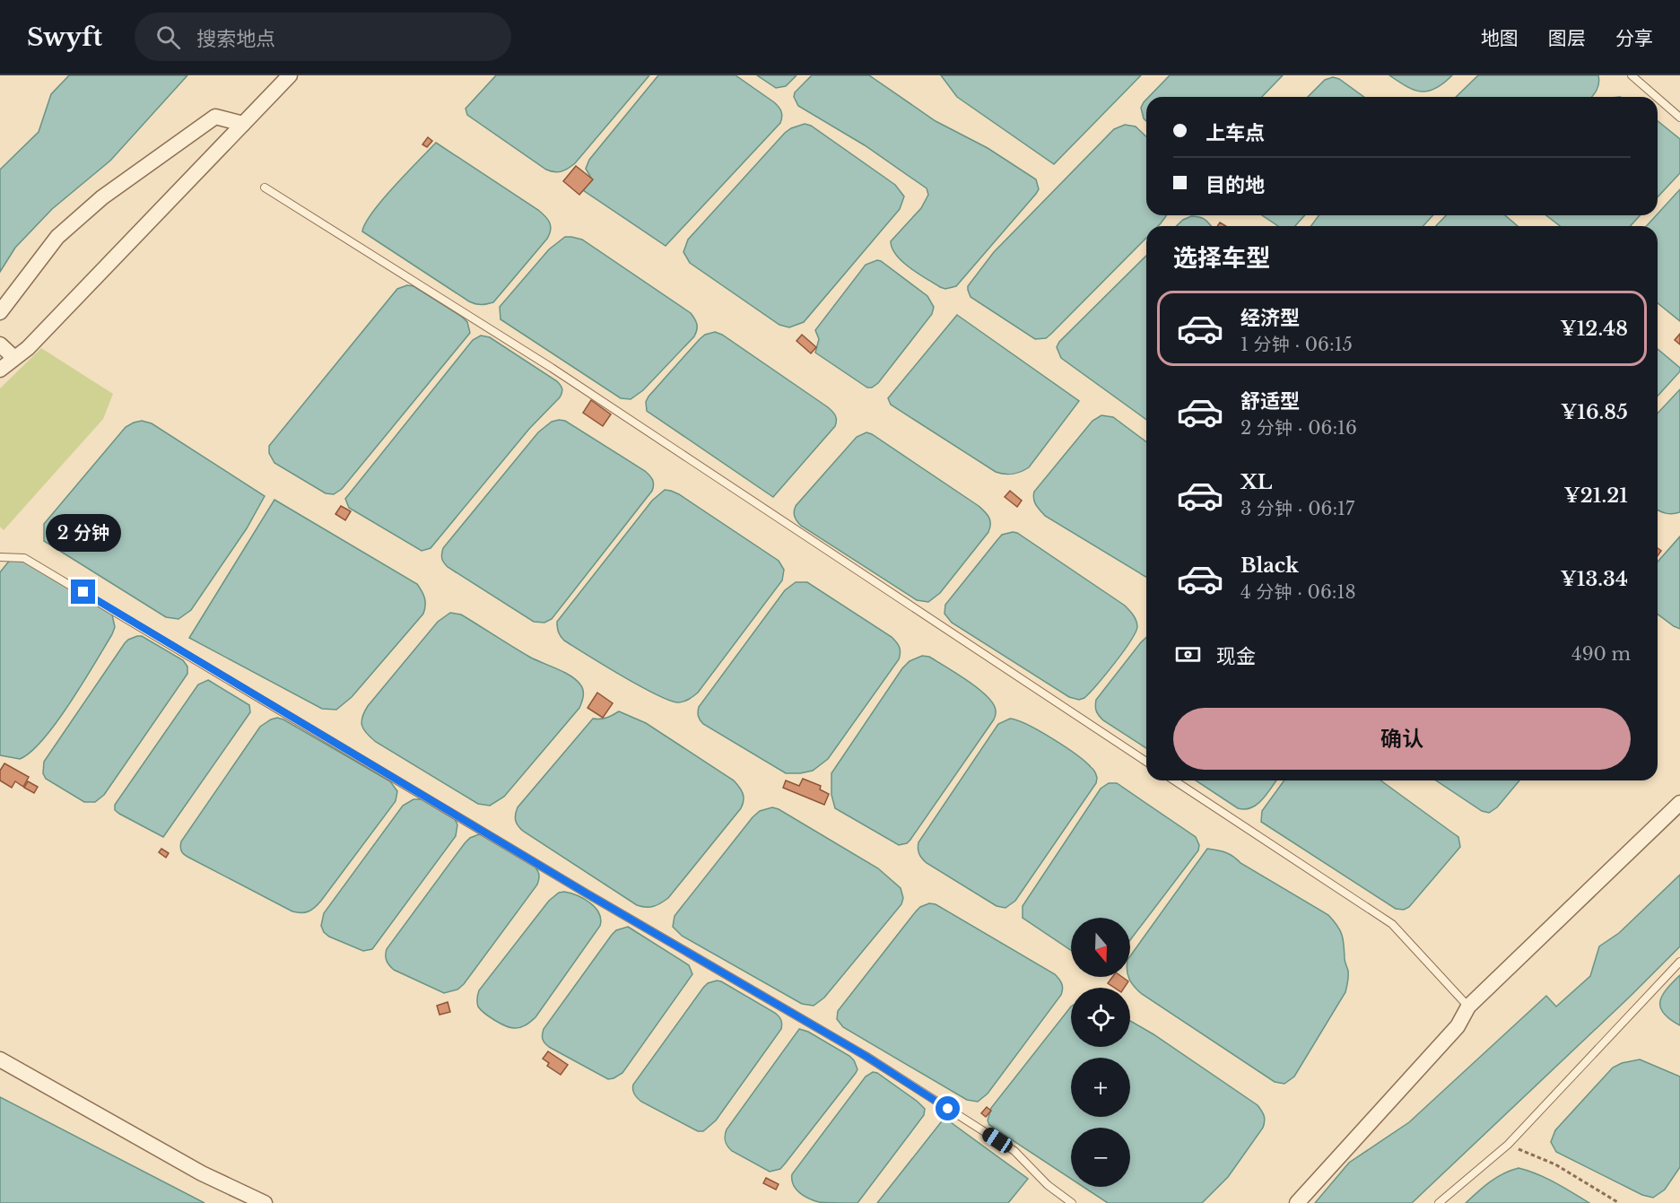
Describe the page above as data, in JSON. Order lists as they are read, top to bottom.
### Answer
{
  "north": "bottom",
  "page": {
    "header": "Swyft",
    "search": "搜索地点",
    "nav": ["地图", "图层", "分享"],
    "banner": ["上车点", "目的地"],
    "heading": "选择车型",
    "list": [
      {
        "name": "经济型",
        "note": "1 分钟 · 06:15",
        "value": "¥12.48"
      },
      {
        "name": "舒适型",
        "note": "2 分钟 · 06:16",
        "value": "¥16.85"
      },
      {
        "name": "XL",
        "note": "3 分钟 · 06:17",
        "value": "¥21.21"
      },
      {
        "name": "Black",
        "note": "4 分钟 · 06:18",
        "value": "¥13.34"
      }
    ],
    "bubble": "2 分钟",
    "pay": ["现金", "490 m"],
    "buttons": "确认",
    "map_buttons": ["+", "−"]
  }
}
